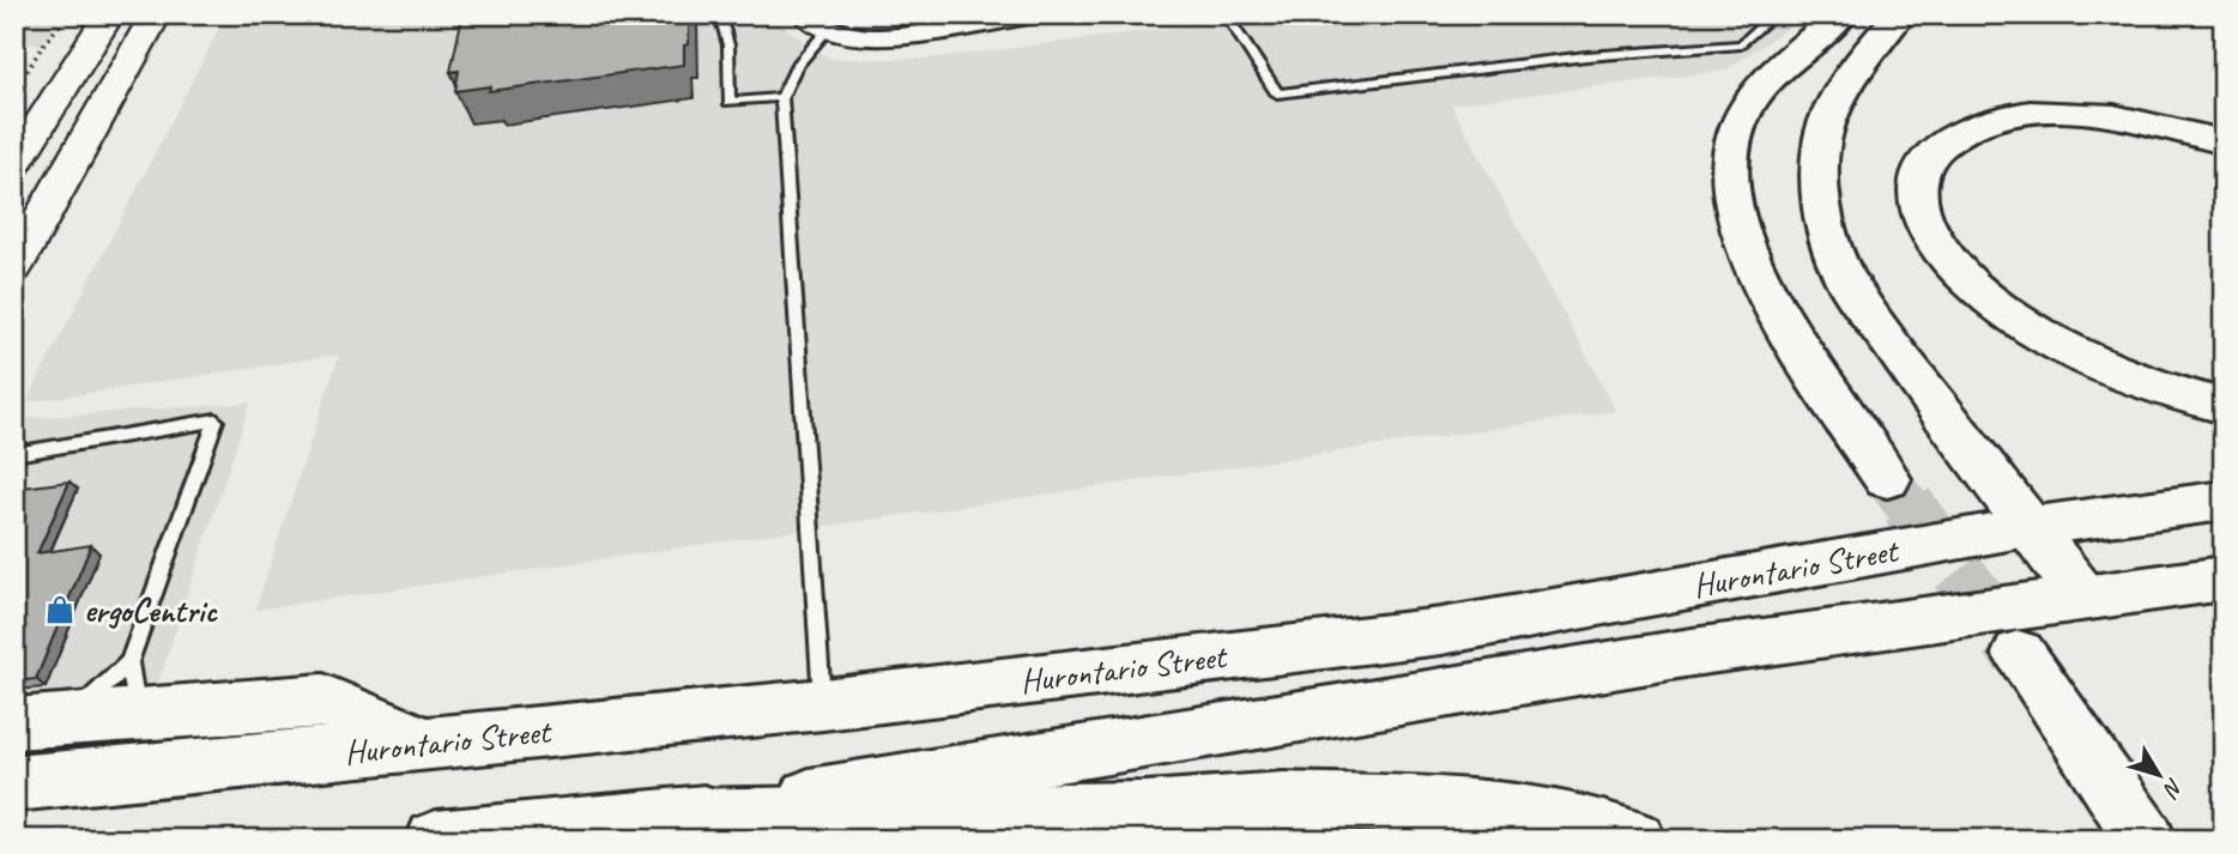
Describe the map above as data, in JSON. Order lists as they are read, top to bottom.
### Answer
{
  "streets": {
    "main road": ["Hurontario Street"]
  },
  "places": {
    "shop": ["ergoCentric"]
  },
  "north": "bottom right"
}
